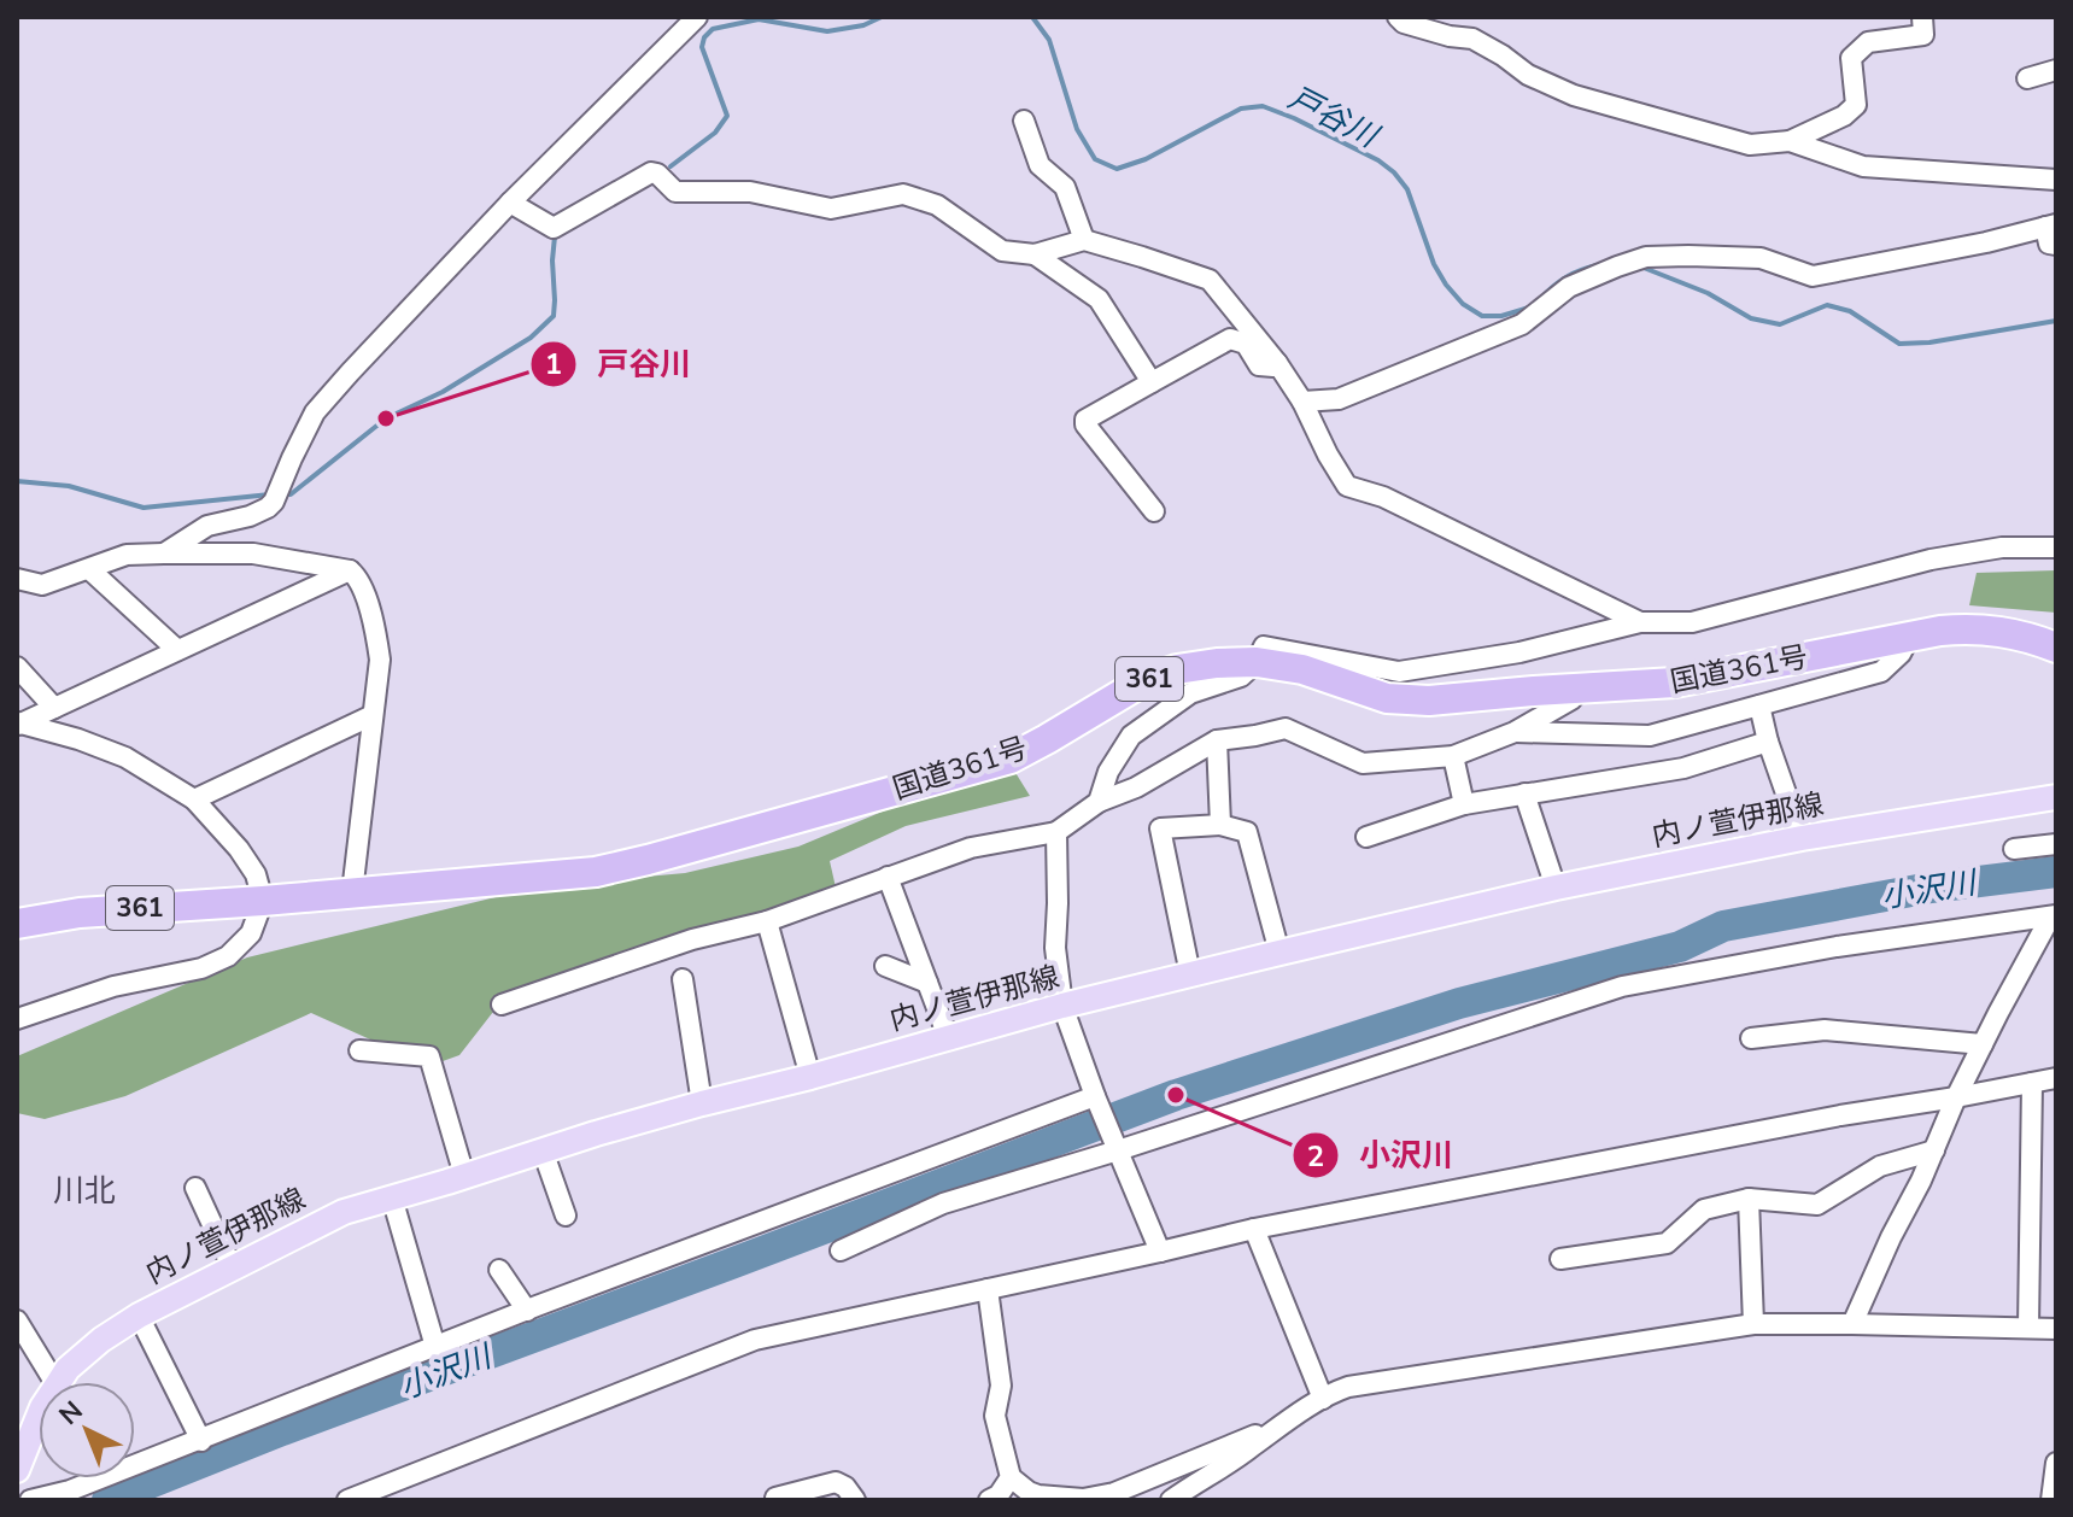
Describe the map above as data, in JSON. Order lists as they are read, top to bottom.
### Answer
{
  "streets": {
    "highway": ["国道361号", "361"],
    "main road": ["内ノ萱伊那線"]
  },
  "districts": ["川北"],
  "water": ["戸谷川", "小沢川"],
  "places": ["戸谷川", "小沢川"],
  "north": "top left"
}
